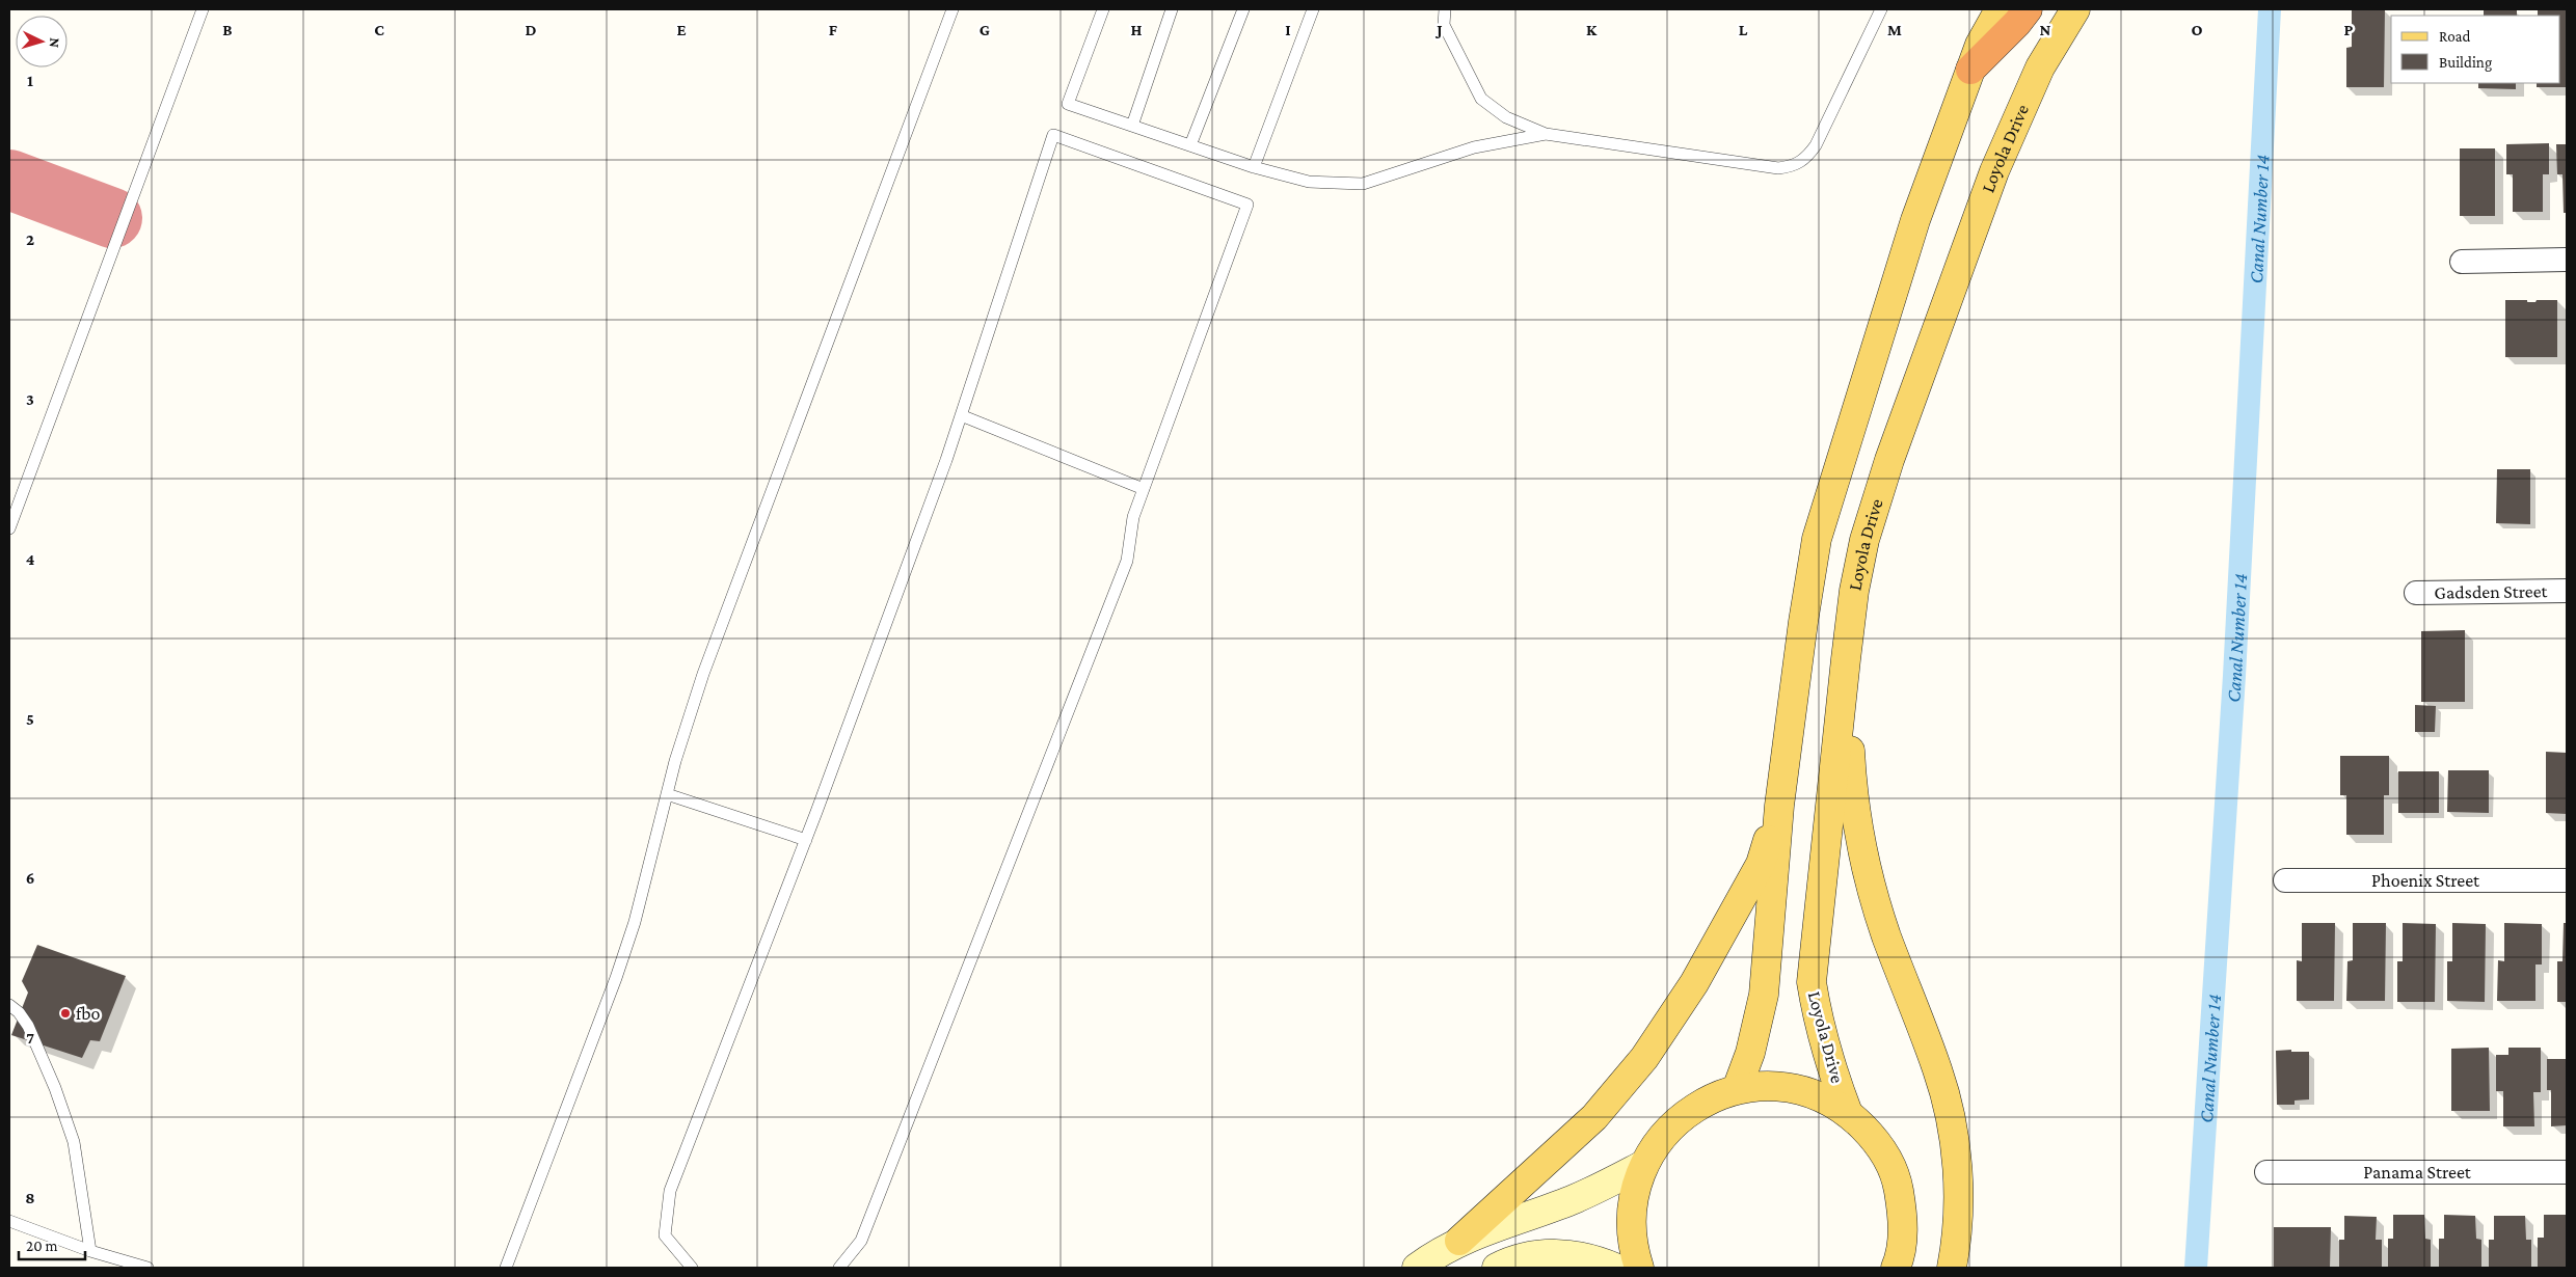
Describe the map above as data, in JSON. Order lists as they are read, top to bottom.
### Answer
{
  "streets": {
    "main road": ["Loyola Drive"],
    "street": ["Gadsden Street", "Phoenix Street", "Panama Street"]
  },
  "water": ["Canal Number 14"],
  "places": ["fbo"],
  "legend": ["Road", "Building"],
  "scale_bar": "20 m",
  "north": "right",
  "grid": {
    "columns": [
      "B",
      "C",
      "D",
      "E",
      "F",
      "G",
      "H",
      "I",
      "J",
      "K",
      "L",
      "M",
      "N",
      "O",
      "P"
    ],
    "rows": [
      "1",
      "2",
      "3",
      "4",
      "5",
      "6",
      "7",
      "8"
    ]
  }
}
